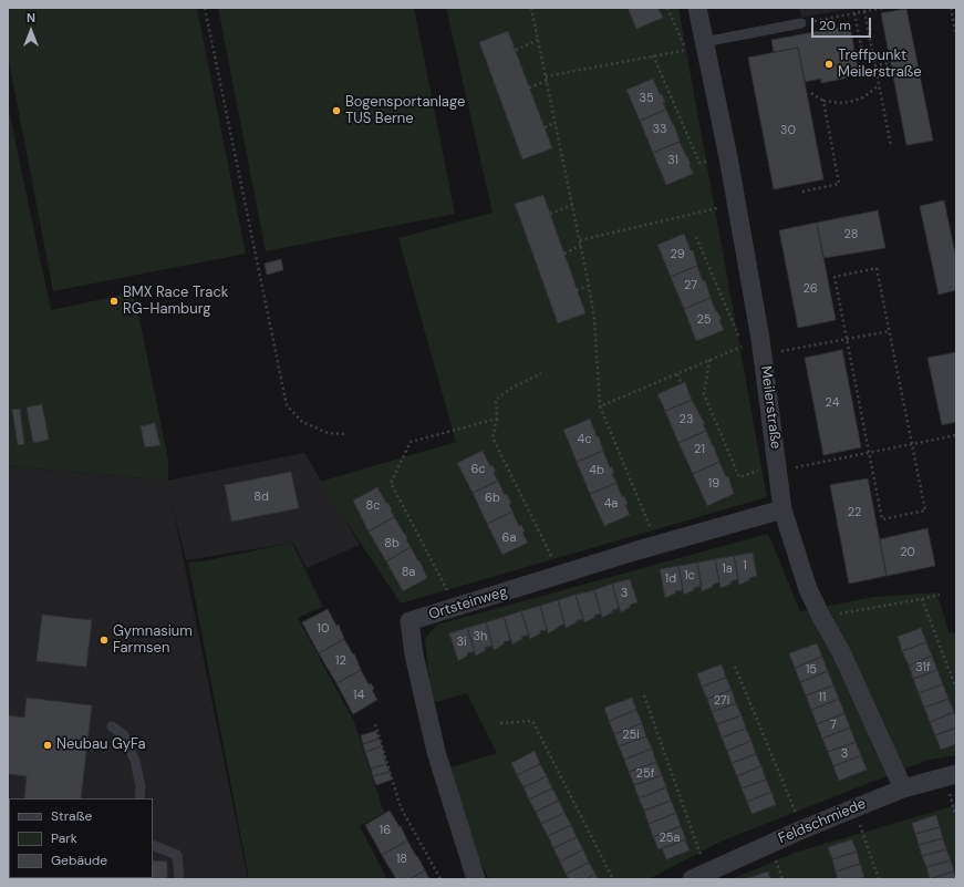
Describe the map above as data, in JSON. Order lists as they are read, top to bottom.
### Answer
{
  "streets": {
    "street": ["Meilerstraße", "Ortsteinweg", "Feldschmiede"]
  },
  "crossings": [
    ["Meilerstraße", "Ortsteinweg"],
    ["Meilerstraße", "Feldschmiede"]
  ],
  "places": [
    "Treffpunkt Meilerstraße",
    "Bogensportanlage TUS Berne",
    "BMX Race Track RG-Hamburg",
    "Gymnasium Farmsen",
    "Neubau GyFa"
  ],
  "house_numbers": [
    "35",
    "33",
    "30",
    "31",
    "28",
    "29",
    "27",
    "26",
    "25",
    "24",
    "23",
    "4c",
    "21",
    "6c",
    "4b",
    "19",
    "8d",
    "6b",
    "4a",
    "8c",
    "22",
    "6a",
    "8b",
    "20",
    "1",
    "1a",
    "8a",
    "1c",
    "1d",
    "3",
    "10",
    "3h",
    "3i",
    "12",
    "31f",
    "15",
    "14",
    "11",
    "27i",
    "7",
    "25i",
    "3",
    "25f",
    "16",
    "25a",
    "18"
  ],
  "legend": ["Straße", "Park", "Gebäude"],
  "scale_bar": "20 m",
  "north": "top"
}
